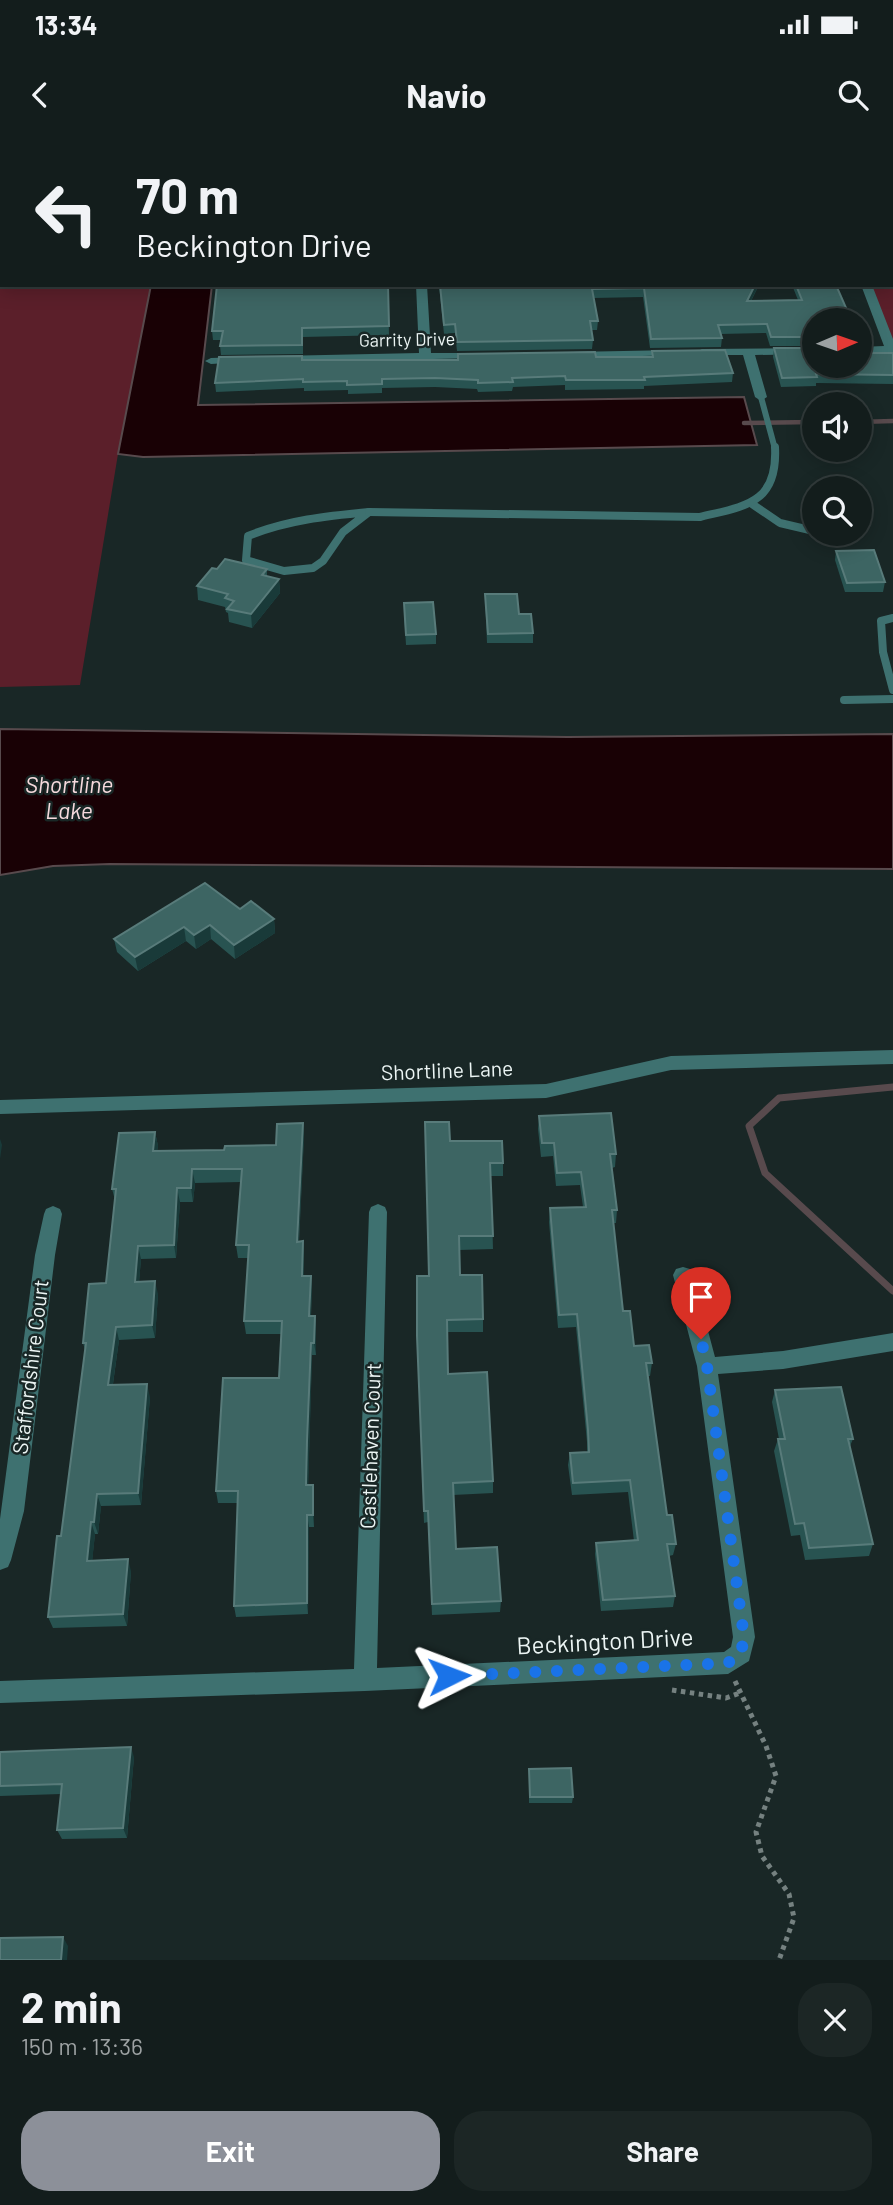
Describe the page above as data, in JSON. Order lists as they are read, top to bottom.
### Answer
{
  "streets": {
    "street": [
      "Garrity Drive",
      "Shortline Lane",
      "Staffordshire Court",
      "Castlehaven Court",
      "Beckington Drive"
    ]
  },
  "crossings": [
    ["Castlehaven Court", "Beckington Drive"]
  ],
  "water": ["Shortline Lake"],
  "north": "right",
  "page": {
    "status": "13:34",
    "header": "Navio",
    "turn": ["70 m", "Beckington Drive"],
    "heading": ["2 min", "150 m · 13:36"],
    "buttons": ["Exit", "Share"]
  }
}
